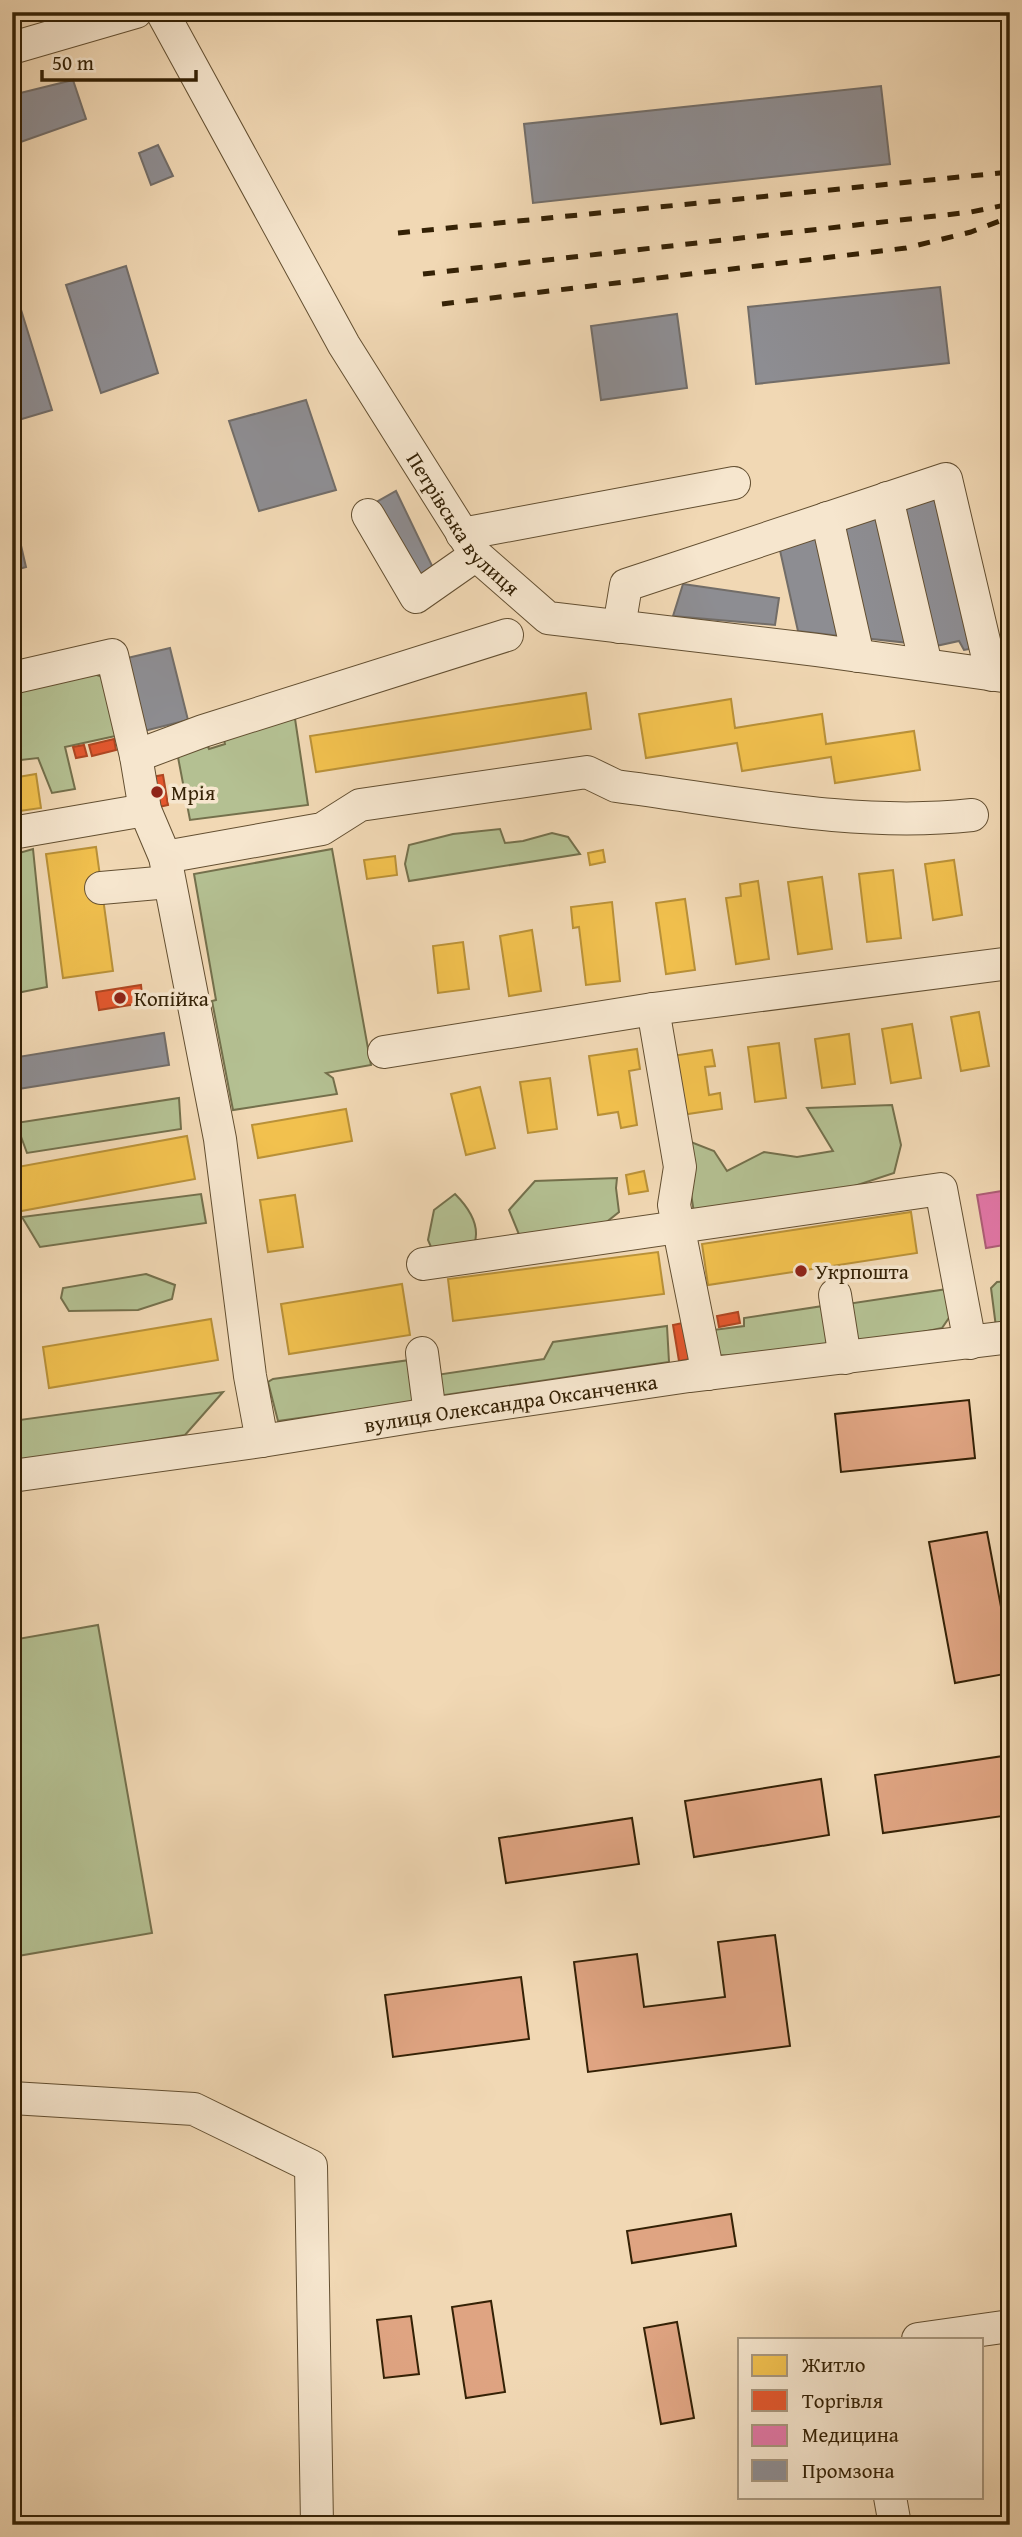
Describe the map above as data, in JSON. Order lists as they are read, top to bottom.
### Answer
{
  "streets": {
    "street": ["Петрівська вулиця", "вулиця Олександра Оксанченка"]
  },
  "places": ["Мрія", "Копійка", "Укрпошта"],
  "legend": [
    "Житло",
    "Торгівля",
    "Медицина",
    "Промзона"
  ],
  "scale_bar": "50 m"
}
